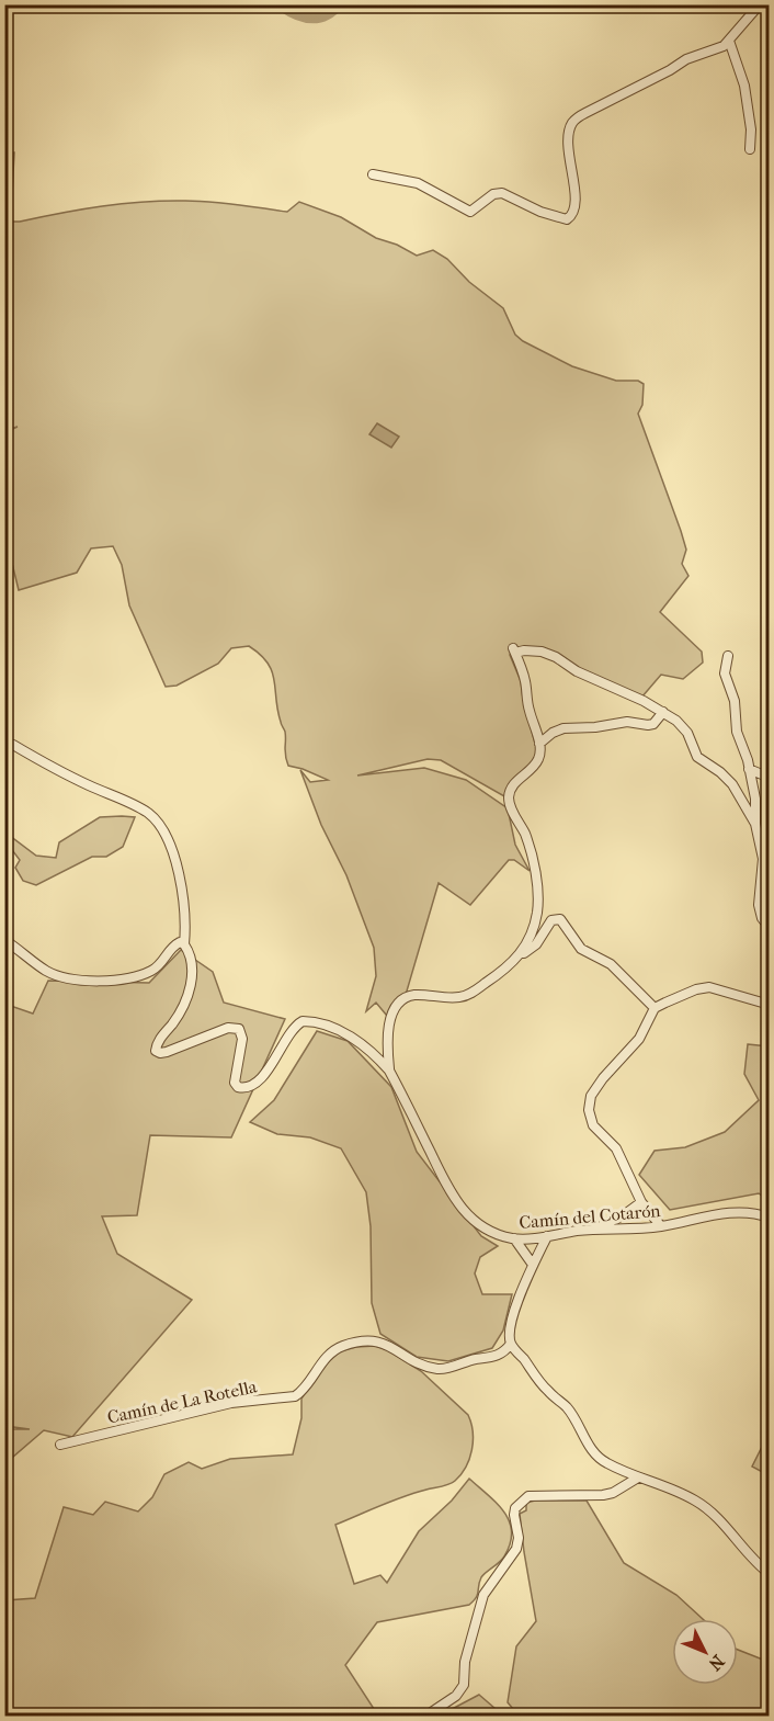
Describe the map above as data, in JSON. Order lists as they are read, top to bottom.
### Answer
{
  "streets": {
    "street": ["Camín del Cotarón", "Camín de La Rotella"]
  },
  "north": "bottom right"
}
